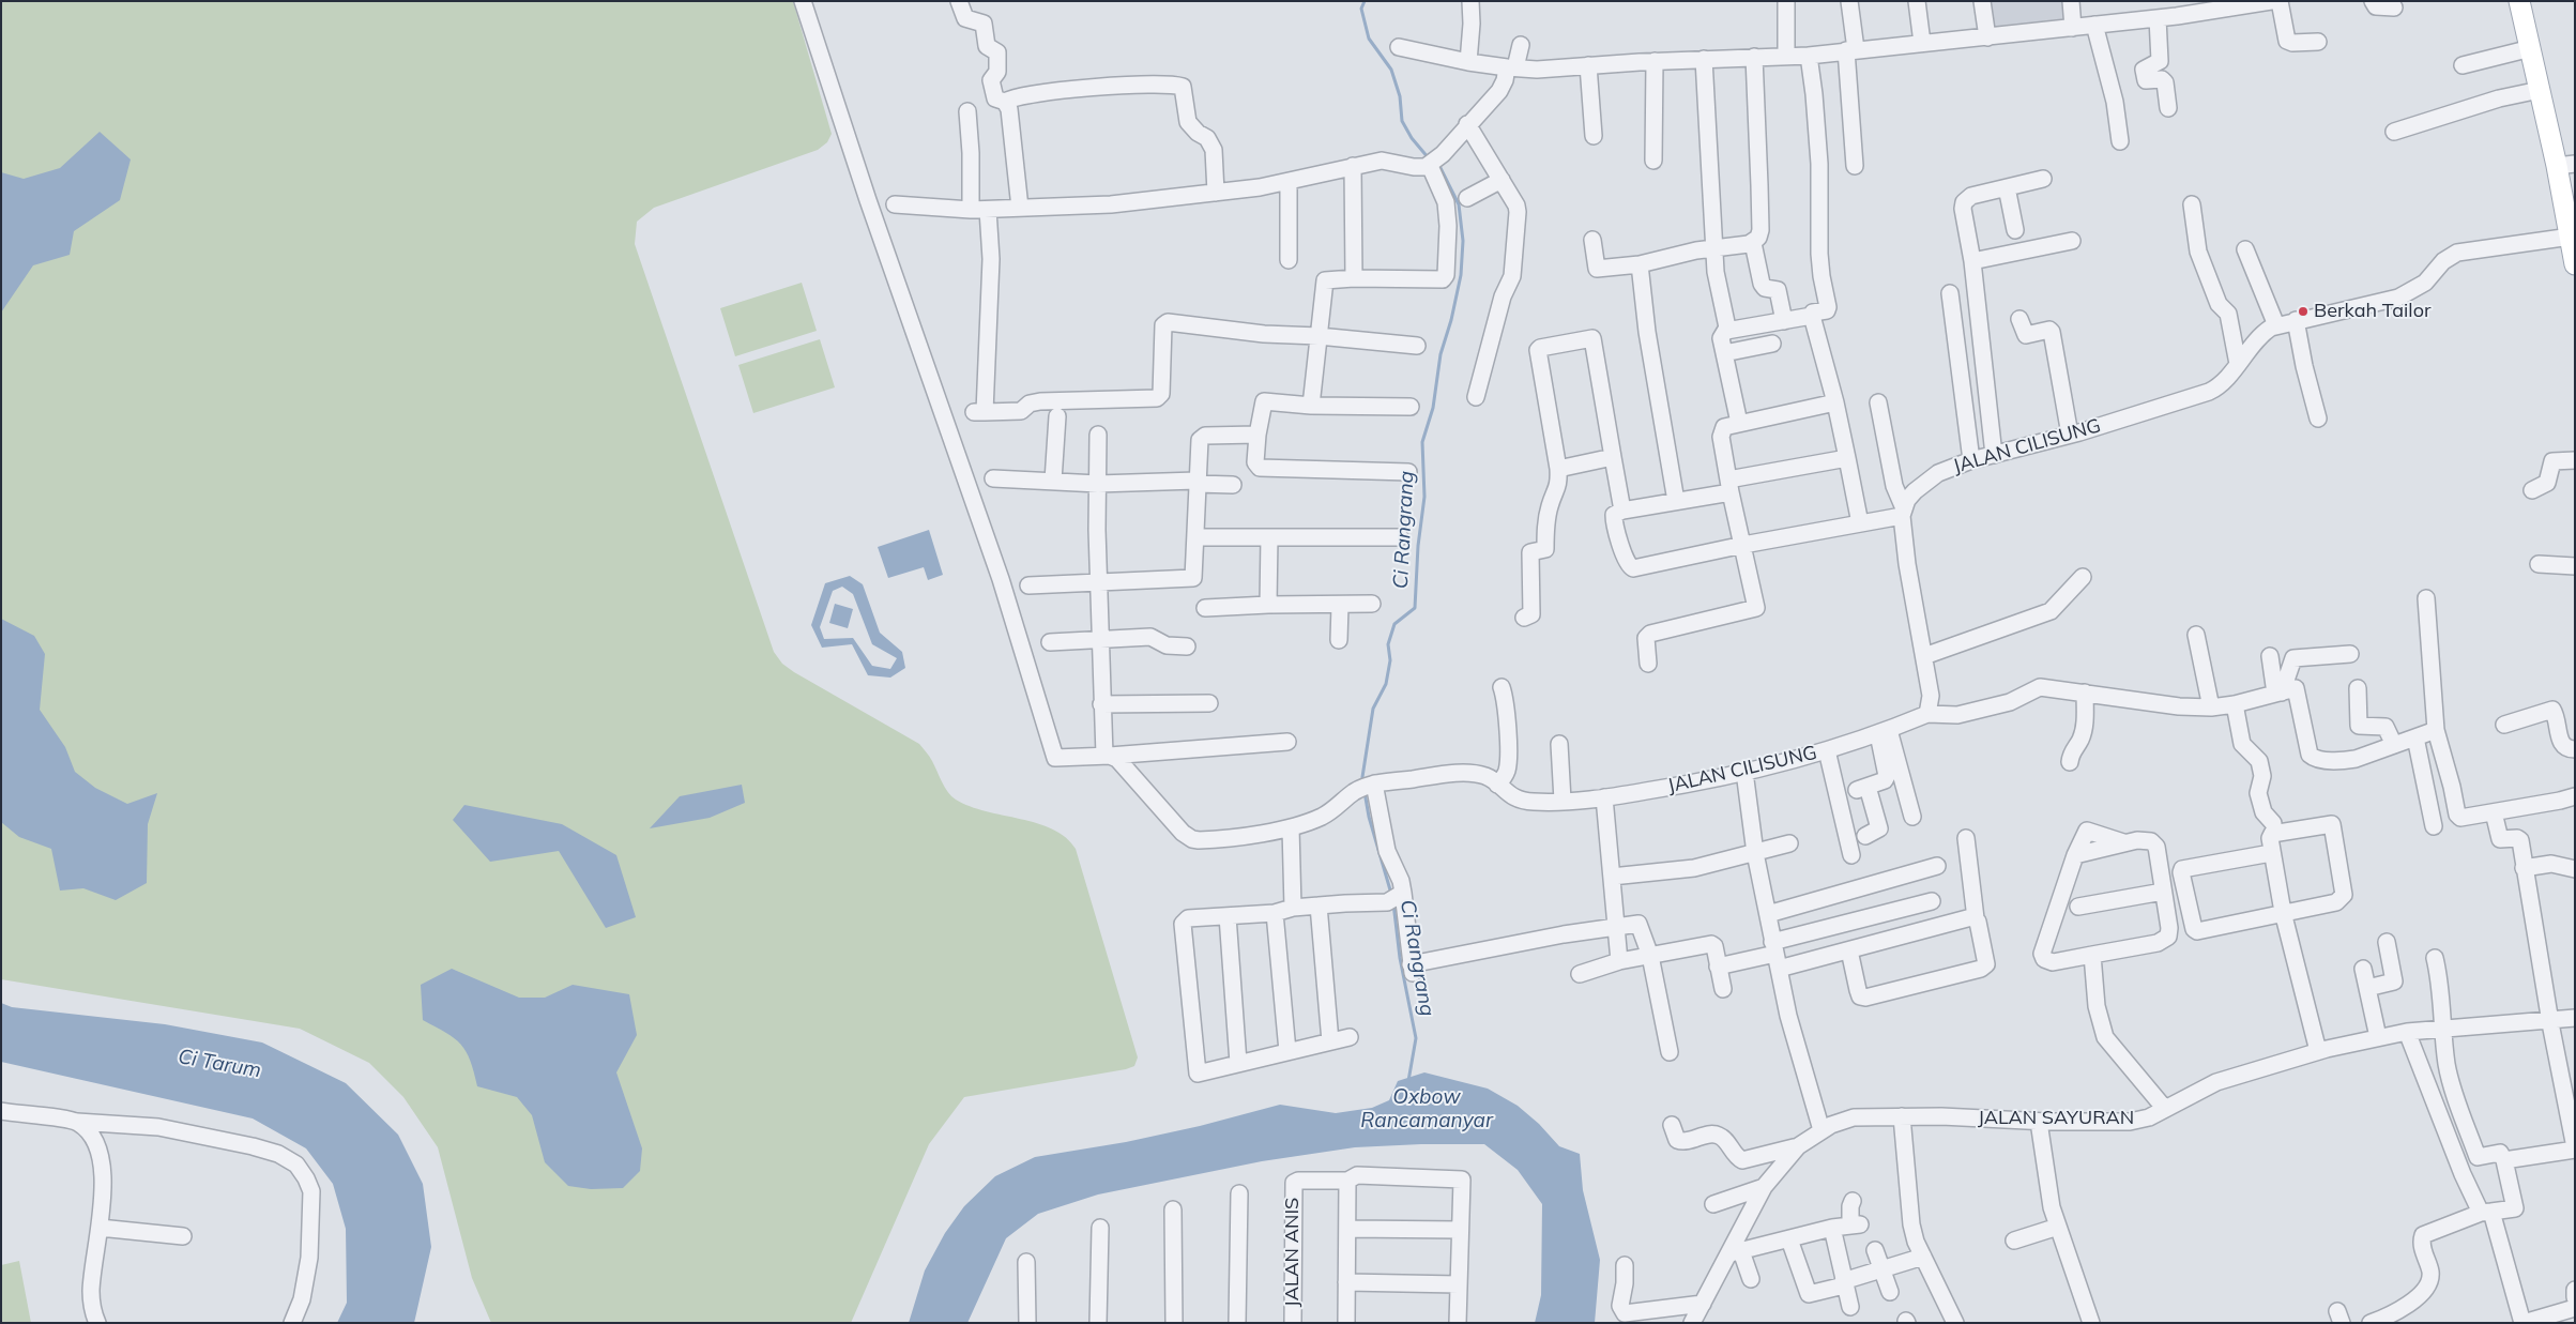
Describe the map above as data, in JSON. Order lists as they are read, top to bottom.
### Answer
{
  "streets": {
    "street": ["JALAN CILISUNG", "JALAN SAYURAN", "JALAN ANIS"]
  },
  "water": ["Ci Rangrang", "Ci Tarum", "Oxbow Rancamanyar"],
  "places": ["Berkah Tailor"]
}
